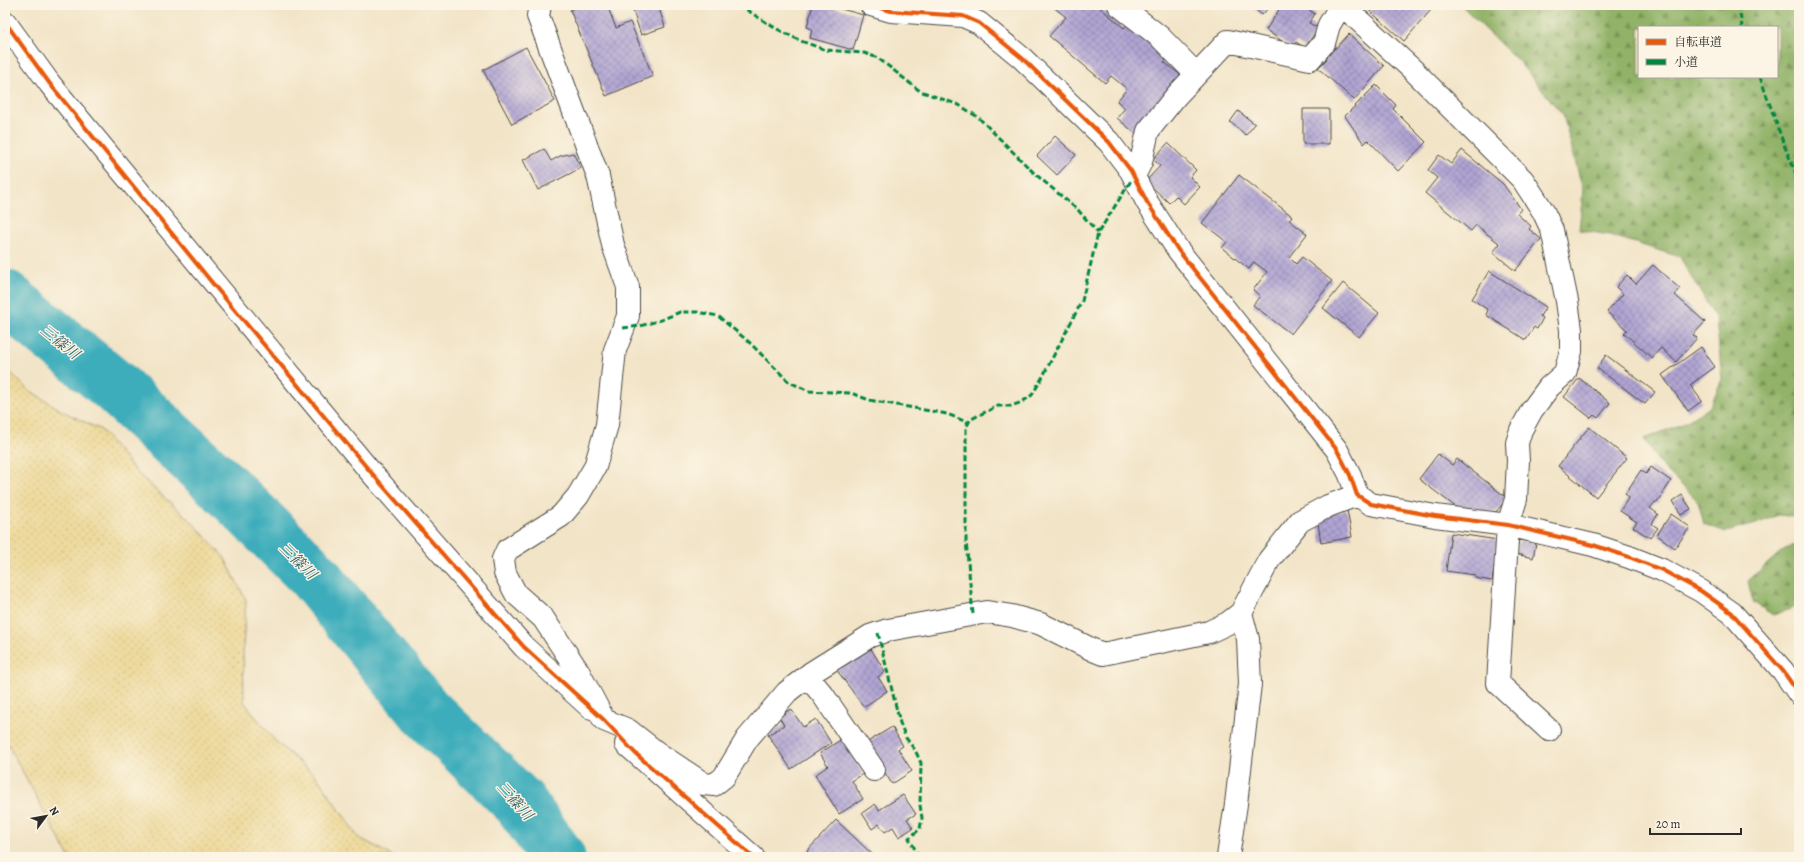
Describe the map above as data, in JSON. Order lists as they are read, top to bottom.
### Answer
{
  "water": ["三篠川"],
  "legend": ["自転車道", "小道"],
  "scale_bar": "20 m",
  "north": "top right"
}
